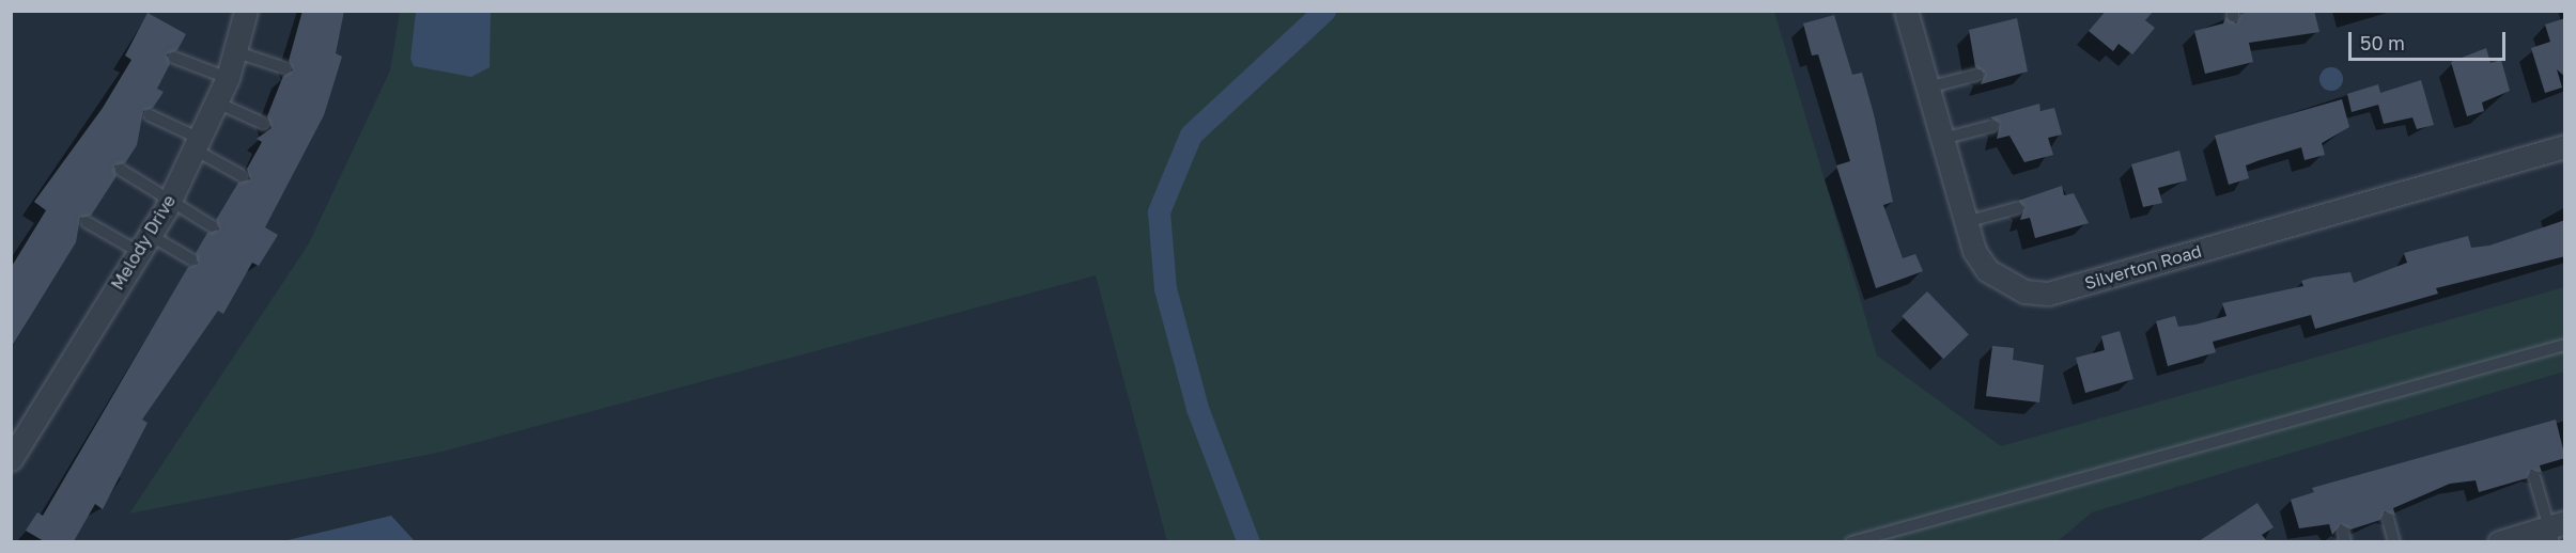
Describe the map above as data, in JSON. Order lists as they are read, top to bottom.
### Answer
{
  "streets": {
    "street": ["Melody Drive", "Silverton Road"]
  },
  "scale_bar": "50 m"
}
